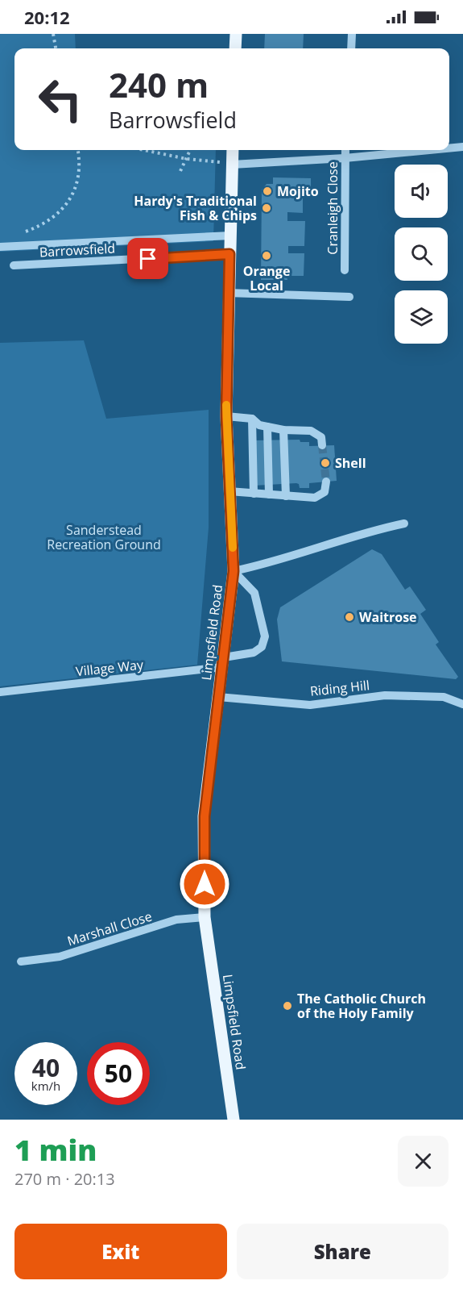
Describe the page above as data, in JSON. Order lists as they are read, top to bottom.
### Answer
{
  "streets": {
    "main road": ["Limpsfield Road"],
    "street": [
      "Cranleigh Close",
      "Barrowsfield",
      "Village Way",
      "Riding Hill",
      "Marshall Close"
    ]
  },
  "crossings": [
    ["Barrowsfield", "Limpsfield Road"],
    ["Limpsfield Road", "Village Way"],
    ["Limpsfield Road", "Riding Hill"],
    ["Limpsfield Road", "Marshall Close"]
  ],
  "parks": ["Sanderstead Recreation Ground"],
  "places": [
    "Mojito",
    "Hardy's Traditional Fish & Chips",
    "Orange Local",
    "Shell",
    "Waitrose",
    "The Catholic Church of the Holy Family"
  ],
  "page": {
    "status": "20:12",
    "turn": ["240 m", "Barrowsfield"],
    "speed": "40 km/h",
    "limit": "50",
    "heading": ["1 min", "270 m · 20:13"],
    "buttons": ["Exit", "Share"]
  }
}
